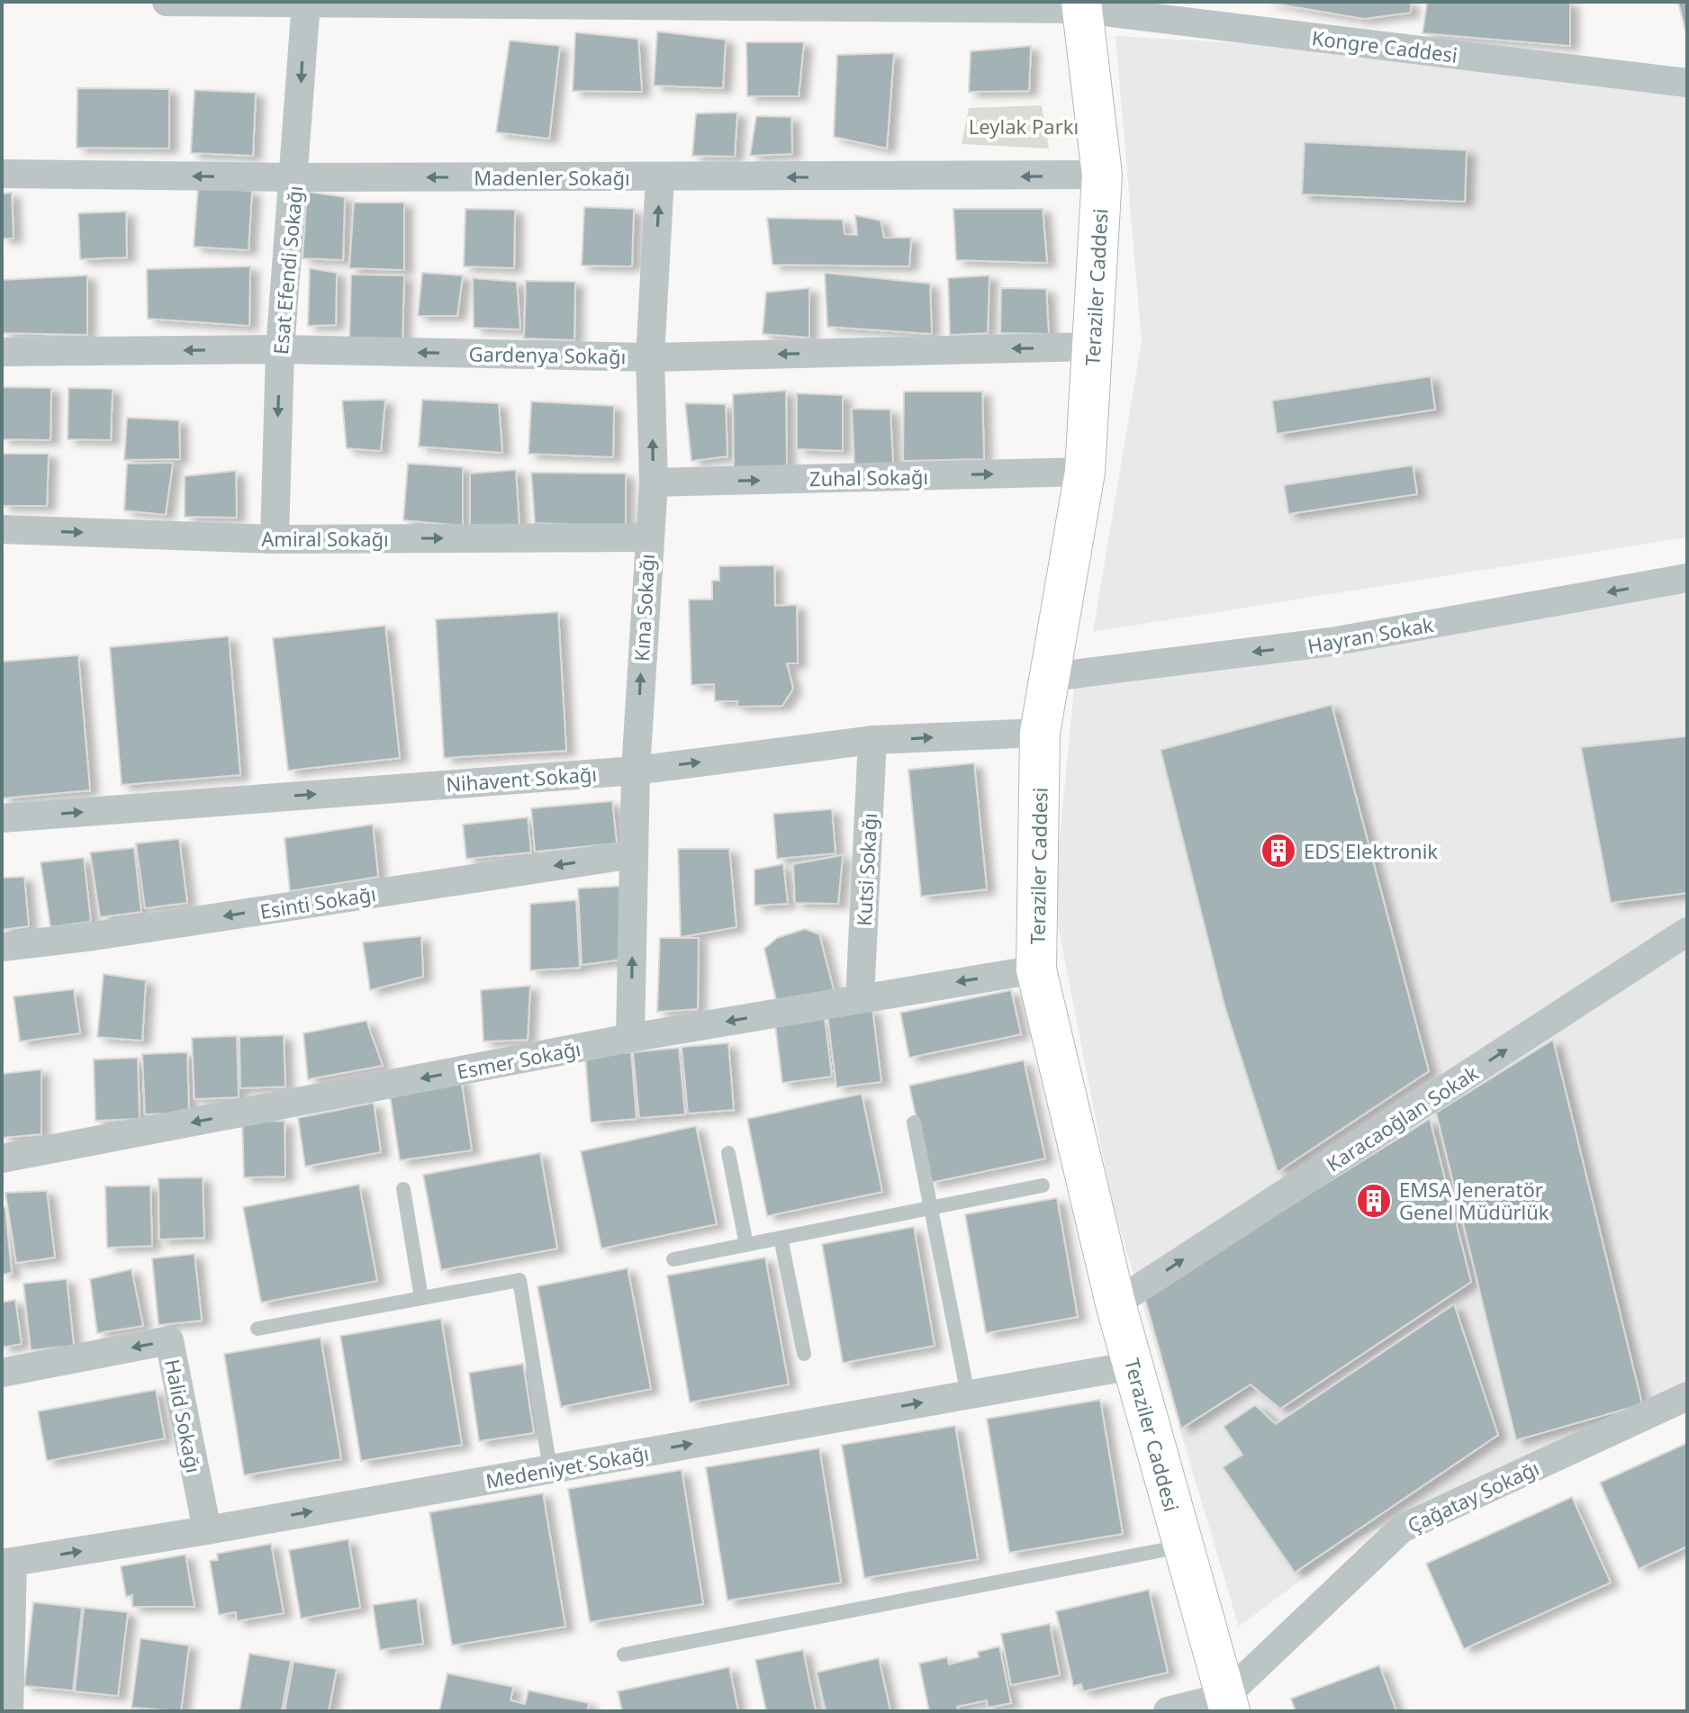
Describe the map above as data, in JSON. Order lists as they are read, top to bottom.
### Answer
{
  "streets": {
    "main road": ["Teraziler Caddesi"],
    "street": [
      "Kongre Caddesi",
      "Madenler Sokağı",
      "Esat Efendi Sokağı",
      "Gardenya Sokağı",
      "Zuhal Sokağı",
      "Amiral Sokağı",
      "Kına Sokağı",
      "Hayran Sokak",
      "Nihavent Sokağı",
      "Kutsi Sokağı",
      "Esinti Sokağı",
      "Esmer Sokağı",
      "Karacaoğlan Sokak",
      "Halid Sokağı",
      "Medeniyet Sokağı",
      "Çağatay Sokağı"
    ]
  },
  "crossings": [
    ["Kongre Caddesi", "Esat Efendi Sokağı"],
    ["Kongre Caddesi", "Teraziler Caddesi"],
    ["Madenler Sokağı", "Esat Efendi Sokağı"],
    ["Madenler Sokağı", "Teraziler Caddesi"],
    ["Madenler Sokağı", "Kına Sokağı"],
    ["Esat Efendi Sokağı", "Gardenya Sokağı"],
    ["Esat Efendi Sokağı", "Amiral Sokağı"],
    ["Teraziler Caddesi", "Gardenya Sokağı"],
    ["Teraziler Caddesi", "Zuhal Sokağı"],
    ["Teraziler Caddesi", "Hayran Sokak"],
    ["Teraziler Caddesi", "Nihavent Sokağı"],
    ["Teraziler Caddesi", "Esmer Sokağı"],
    ["Teraziler Caddesi", "Karacaoğlan Sokak"],
    ["Teraziler Caddesi", "Medeniyet Sokağı"],
    ["Teraziler Caddesi", "Çağatay Sokağı"],
    ["Gardenya Sokağı", "Kına Sokağı"],
    ["Zuhal Sokağı", "Kına Sokağı"],
    ["Amiral Sokağı", "Kına Sokağı"],
    ["Kına Sokağı", "Nihavent Sokağı"],
    ["Kına Sokağı", "Esinti Sokağı"],
    ["Kına Sokağı", "Esmer Sokağı"],
    ["Nihavent Sokağı", "Kutsi Sokağı"],
    ["Kutsi Sokağı", "Esmer Sokağı"],
    ["Halid Sokağı", "Medeniyet Sokağı"]
  ],
  "one_way": [
    "Madenler Sokağı",
    "Esat Efendi Sokağı",
    "Gardenya Sokağı",
    "Zuhal Sokağı",
    "Amiral Sokağı",
    "Kına Sokağı",
    "Hayran Sokak",
    "Nihavent Sokağı",
    "Esinti Sokağı",
    "Esmer Sokağı",
    "Karacaoğlan Sokak",
    "Medeniyet Sokağı"
  ],
  "parks": ["Leylak Parkı"],
  "places": {
    "building": ["EDS Elektronik", "EMSA Jeneratör Genel Müdürlük"]
  }
}
